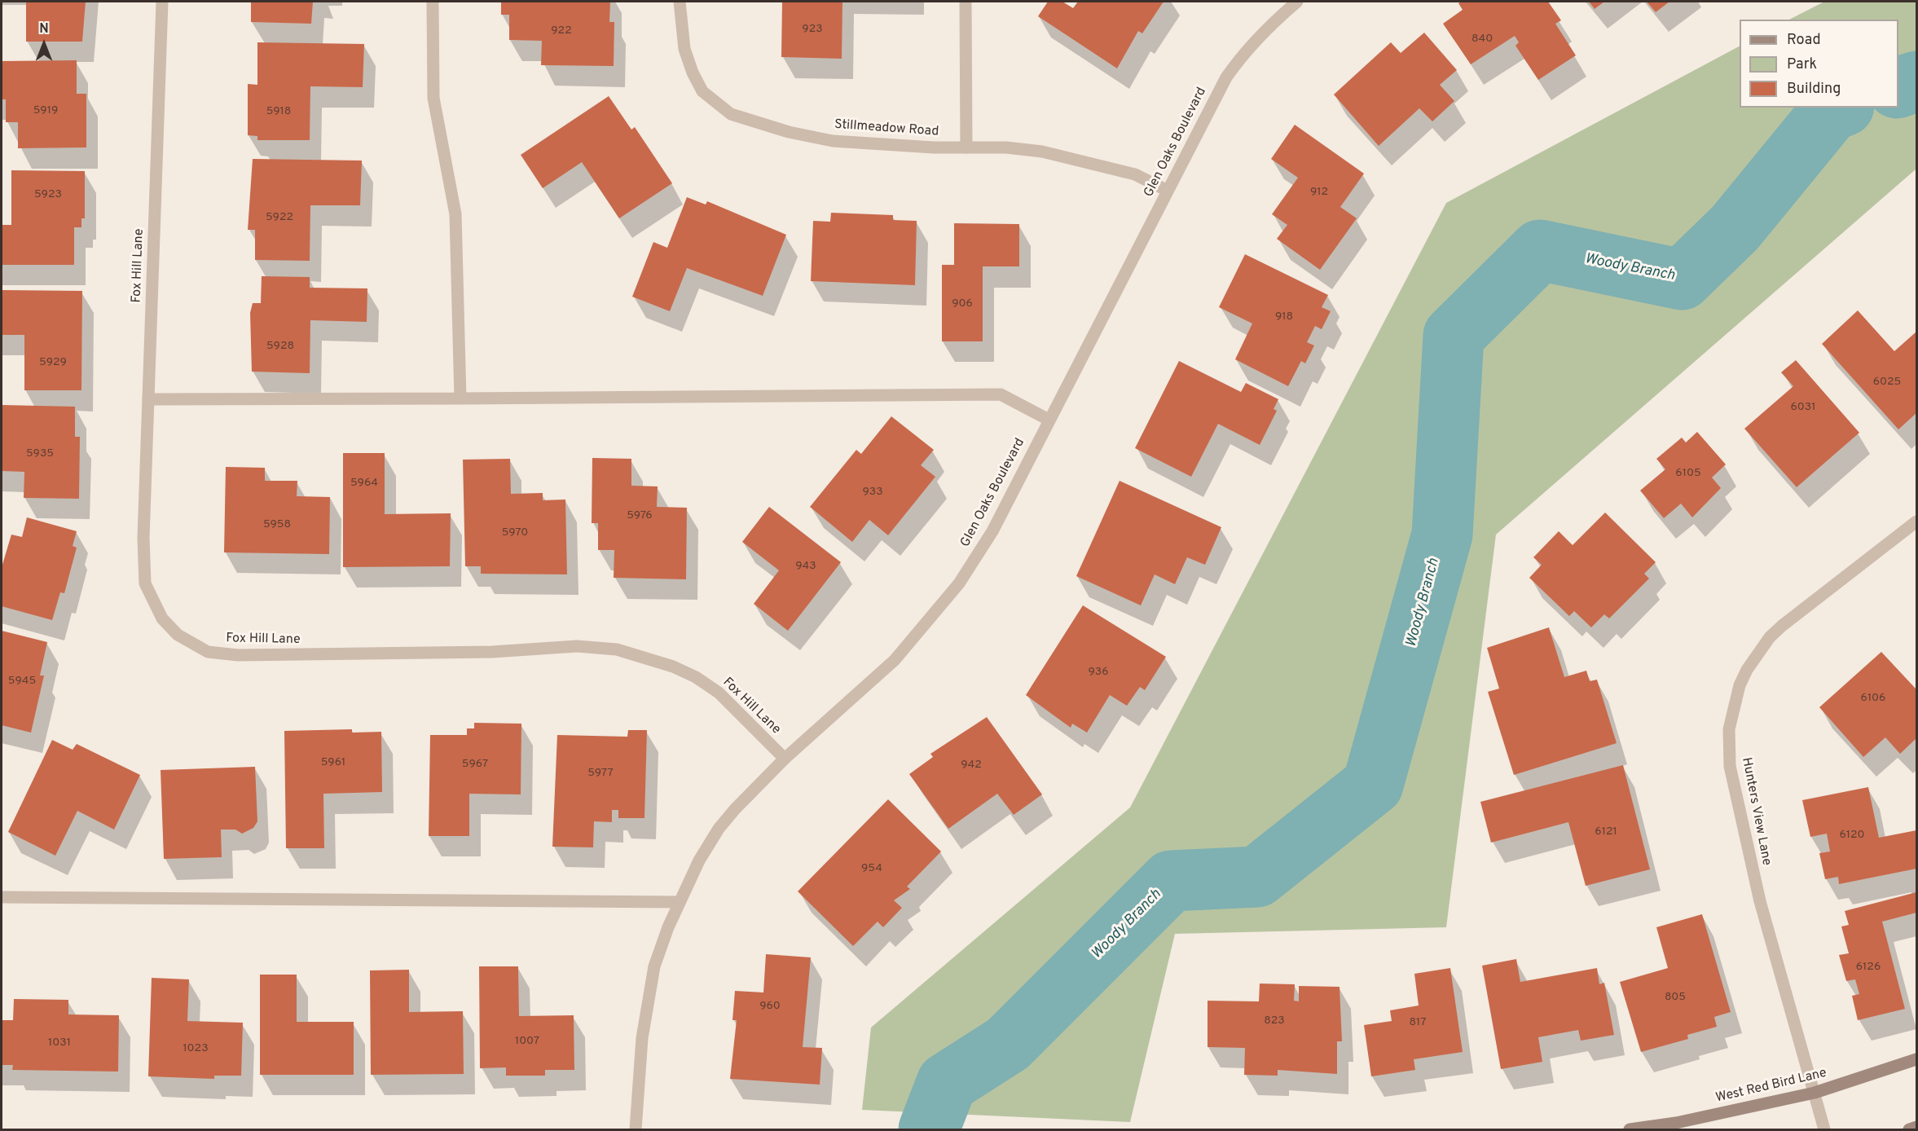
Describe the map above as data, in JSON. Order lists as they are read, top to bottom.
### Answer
{
  "streets": {
    "main road": ["West Red Bird Lane"],
    "street": [
      "Stillmeadow Road",
      "Glen Oaks Boulevard",
      "Fox Hill Lane",
      "Hunters View Lane"
    ]
  },
  "crossings": [
    ["Stillmeadow Road", "Glen Oaks Boulevard"],
    ["Glen Oaks Boulevard", "Fox Hill Lane"],
    ["Hunters View Lane", "West Red Bird Lane"]
  ],
  "water": ["Woody Branch"],
  "house_numbers": [
    "923",
    "922",
    "840",
    "5919",
    "5918",
    "912",
    "5923",
    "5922",
    "906",
    "918",
    "5928",
    "5929",
    "6025",
    "6031",
    "5935",
    "6105",
    "5964",
    "933",
    "5976",
    "5958",
    "5970",
    "943",
    "936",
    "5945",
    "6106",
    "5961",
    "5967",
    "942",
    "5977",
    "6121",
    "6120",
    "954",
    "6126",
    "805",
    "960",
    "823",
    "817",
    "1007",
    "1031",
    "1023"
  ],
  "legend": ["Road", "Park", "Building"],
  "north": "top"
}
